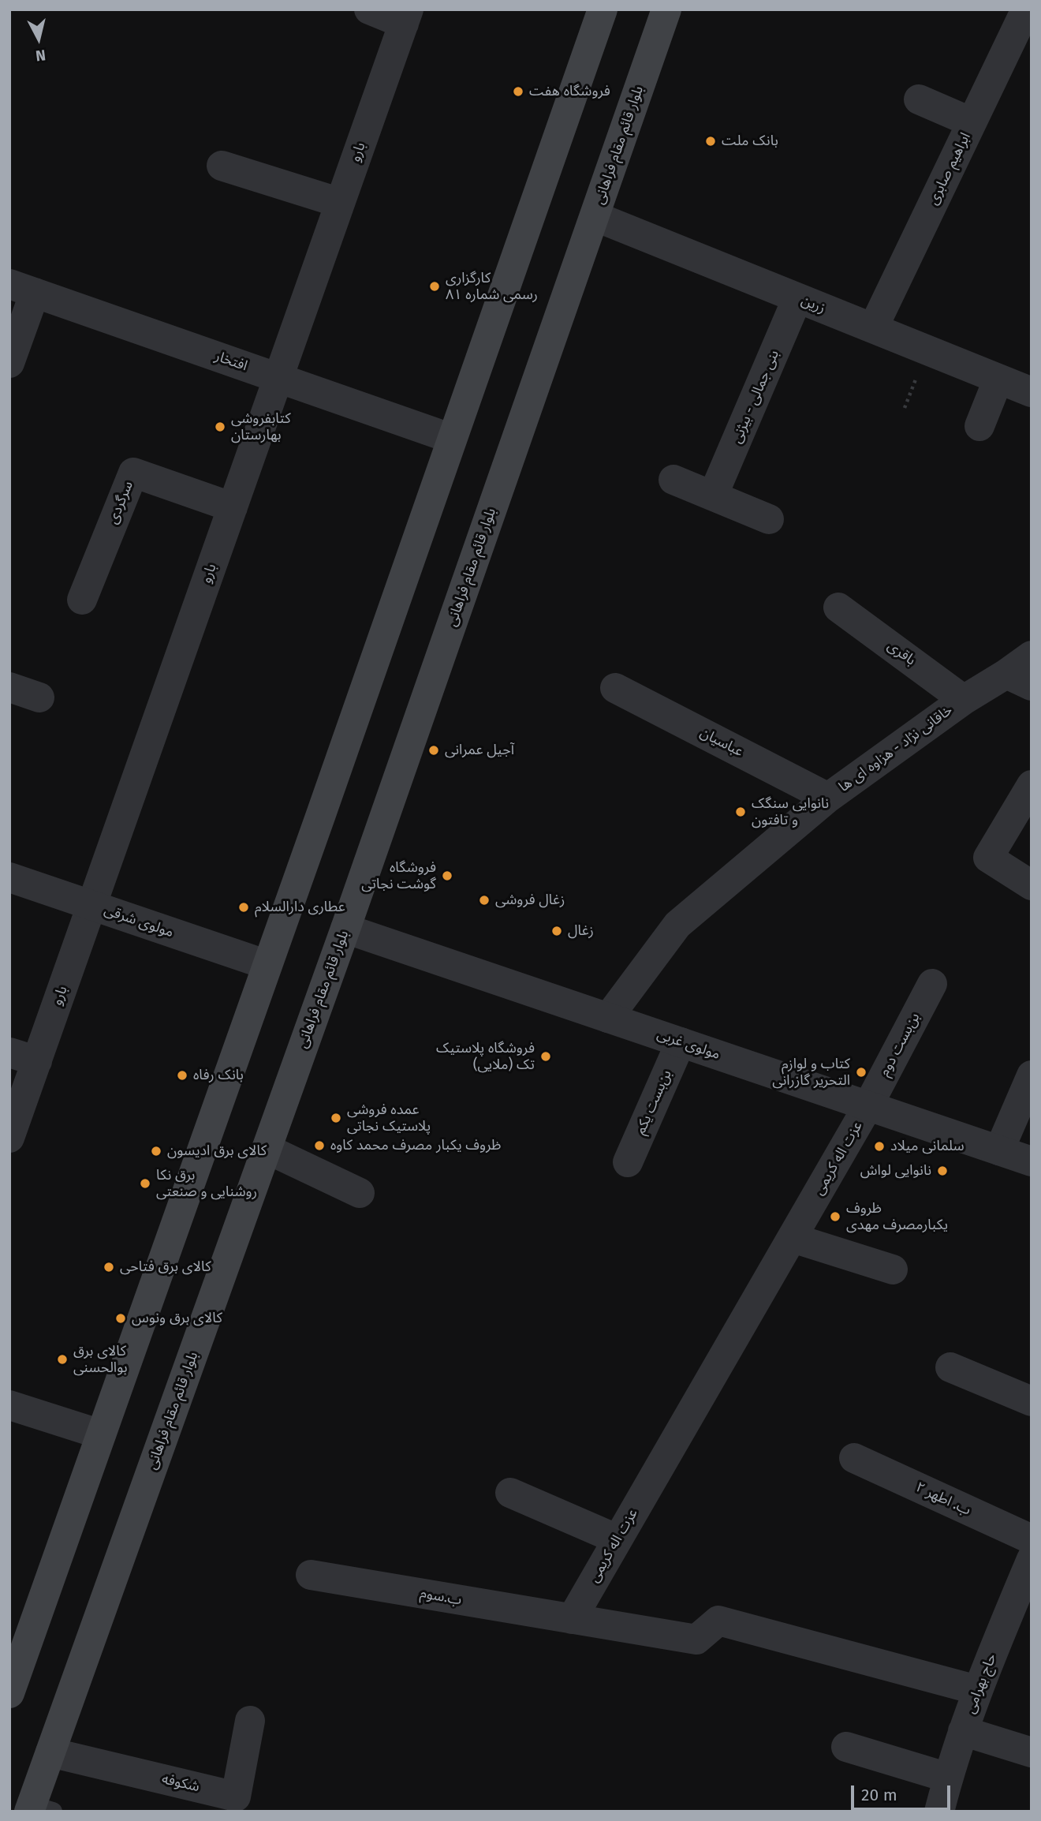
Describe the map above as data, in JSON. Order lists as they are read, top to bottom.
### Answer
{
  "streets": {
    "main road": ["بلوار قائم مقام فراهانی"],
    "street": [
      "بارو",
      "ابراهیم صابری",
      "زرین",
      "افتخار",
      "بنی جمالی - بیژنی",
      "سرگردی",
      "باقری",
      "عباسیان",
      "خاقانی نژاد - هزاوه ای ها",
      "مولوی شرقی",
      "مولوی غربی",
      "بن‌بست دوم",
      "بن‌بست یکم",
      "عزت اله کریمی",
      "ب. اطهر ۲",
      "ب.سوم",
      "حاج بهرامی",
      "شکوفه"
    ]
  },
  "crossings": [
    ["بلوار قائم مقام فراهانی", "زرین"],
    ["بلوار قائم مقام فراهانی", "مولوی غربی"],
    ["بلوار قائم مقام فراهانی", "شکوفه"],
    ["بارو", "افتخار"],
    ["بارو", "سرگردی"],
    ["بارو", "مولوی شرقی"],
    ["ابراهیم صابری", "زرین"],
    ["زرین", "بنی جمالی - بیژنی"],
    ["باقری", "خاقانی نژاد - هزاوه ای ها"],
    ["عباسیان", "خاقانی نژاد - هزاوه ای ها"],
    ["خاقانی نژاد - هزاوه ای ها", "مولوی غربی"],
    ["مولوی غربی", "بن‌بست دوم"],
    ["مولوی غربی", "بن‌بست یکم"],
    ["مولوی غربی", "عزت اله کریمی"],
    ["بن‌بست دوم", "عزت اله کریمی"],
    ["عزت اله کریمی", "ب.سوم"]
  ],
  "places": [
    "فروشگاه هفت",
    "بانک ملت",
    "کارگزاری رسمی شماره ۸۱",
    "کتابفروشی بهارستان",
    "آجیل عمرانی",
    "نانوایی سنگک و تافتون",
    "فروشگاه گوشت نجاتی",
    "زغال فروشی",
    "عطاری دارالسلام",
    "زغال",
    "فروشگاه پلاستیک تک (ملایی)",
    "کتاب و لوازم التحریر گازرانی",
    "بانک رفاه",
    "عمده فروشی پلاستیک نجاتی",
    "ظروف یکبار مصرف محمد کاوه",
    "سلمانی میلاد",
    "کالای برق ادیسون",
    "نانوایی لواش",
    "برق نکا روشنایی و صنعتی",
    "ظروف یکبارمصرف مهدی",
    "کالای برق فتاحی",
    "کالای برق ونوس",
    "کالای برق بوالحسنی"
  ],
  "scale_bar": "20 m",
  "north": "bottom"
}
